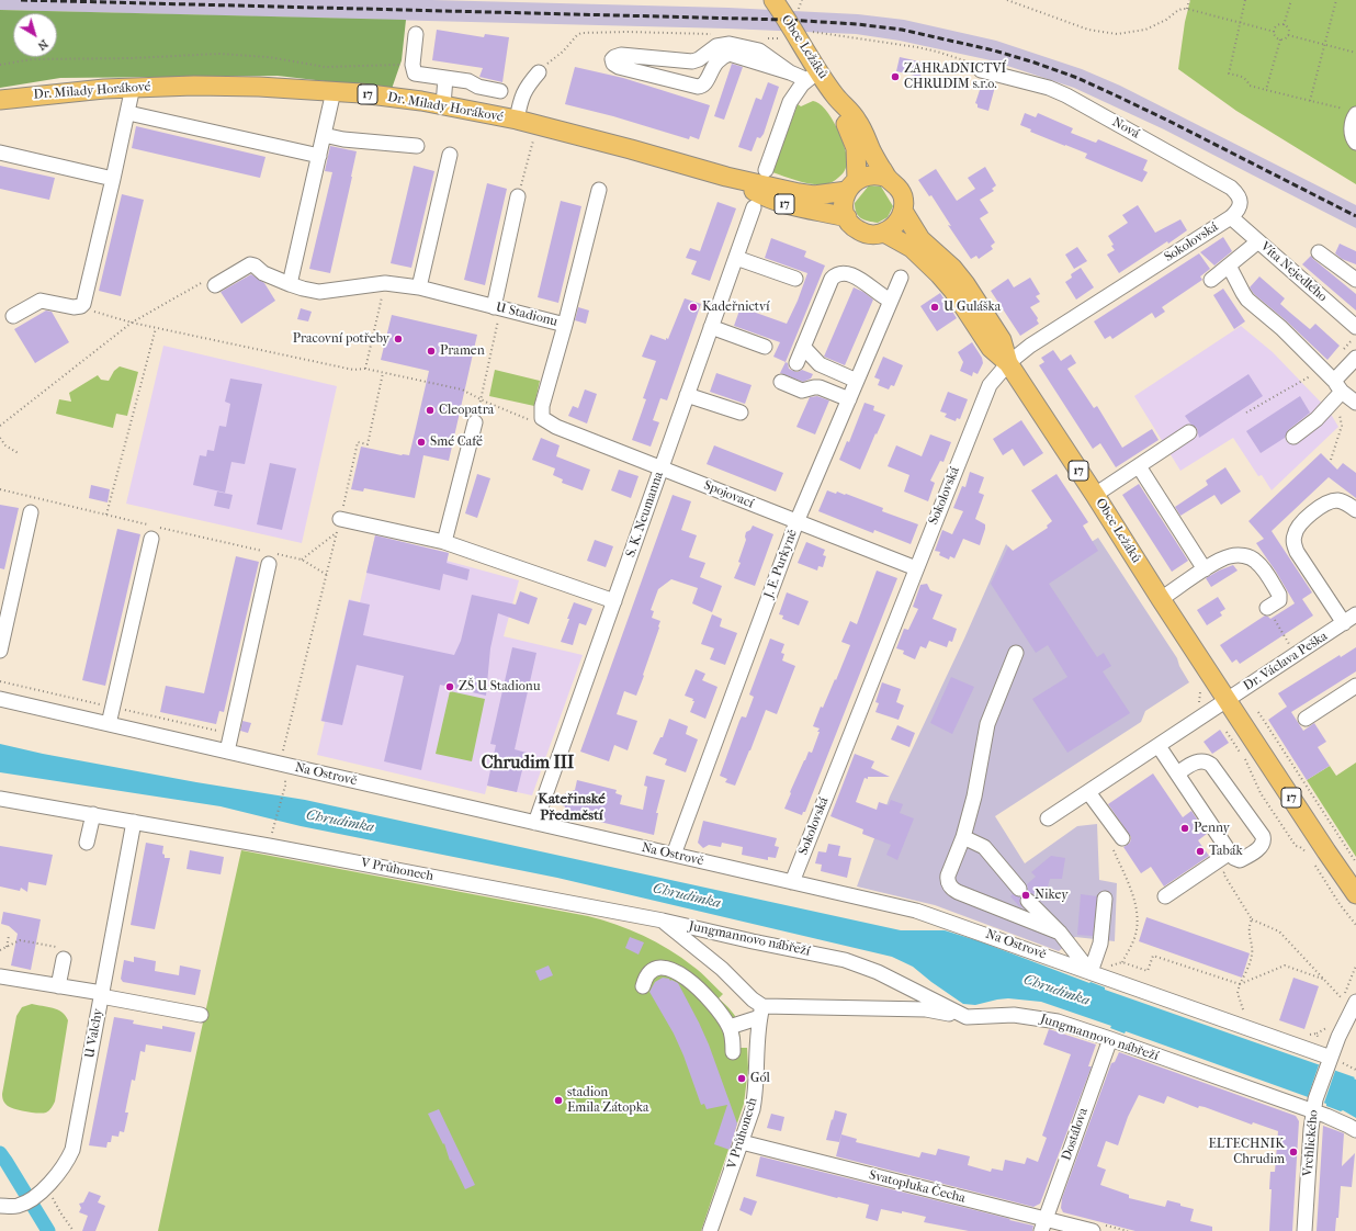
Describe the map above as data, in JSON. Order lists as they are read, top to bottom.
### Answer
{
  "streets": {
    "main road": ["Obce Ležáků", "Dr. Milady Horákové", "17"],
    "street": [
      "Nová",
      "Sokolovská",
      "Víta Nejedlého",
      "U Stadionu",
      "Spojovací",
      "S. K. Neumanna",
      "J. E. Purkyně",
      "Dr. Václava Peška",
      "Na Ostrově",
      "V Průhonech",
      "Jungmannovo nábřeží",
      "U Valchy",
      "Dostálova",
      "Vrchlického",
      "Svatopluka Čecha"
    ]
  },
  "crossings": [
    ["Obce Ležáků", "Dr. Milady Horákové"],
    ["Obce Ležáků", "17"],
    ["Obce Ležáků", "Sokolovská"],
    ["Obce Ležáků", "Dr. Václava Peška"],
    ["Dr. Milady Horákové", "17"],
    ["Nová", "Sokolovská"],
    ["Nová", "Víta Nejedlého"],
    ["Sokolovská", "Víta Nejedlého"],
    ["Sokolovská", "Spojovací"],
    ["Sokolovská", "Na Ostrově"],
    ["U Stadionu", "Spojovací"],
    ["Spojovací", "S. K. Neumanna"],
    ["Spojovací", "J. E. Purkyně"],
    ["S. K. Neumanna", "Na Ostrově"],
    ["J. E. Purkyně", "Na Ostrově"],
    ["Na Ostrově", "Vrchlického"],
    ["V Průhonech", "Jungmannovo nábřeží"],
    ["V Průhonech", "U Valchy"],
    ["V Průhonech", "Svatopluka Čecha"],
    ["Jungmannovo nábřeží", "Dostálova"],
    ["Jungmannovo nábřeží", "Vrchlického"],
    ["Dostálova", "Svatopluka Čecha"]
  ],
  "districts": ["Chrudim III", "Kateřinské Předměstí"],
  "water": ["Chrudimka"],
  "places": [
    "ZAHRADNICTVÍ CHRUDIM s.r.o.",
    "Kadeřnictví",
    "U Guláška",
    "Pracovní potřeby",
    "Pramen",
    "Cleopatra",
    "Smé Café",
    "ZŠ U Stadionu",
    "Penny",
    "Tabák",
    "Nikey",
    "Gól",
    "stadion Emila Zátopka",
    "ELTECHNIK Chrudim"
  ],
  "north": "bottom right"
}
